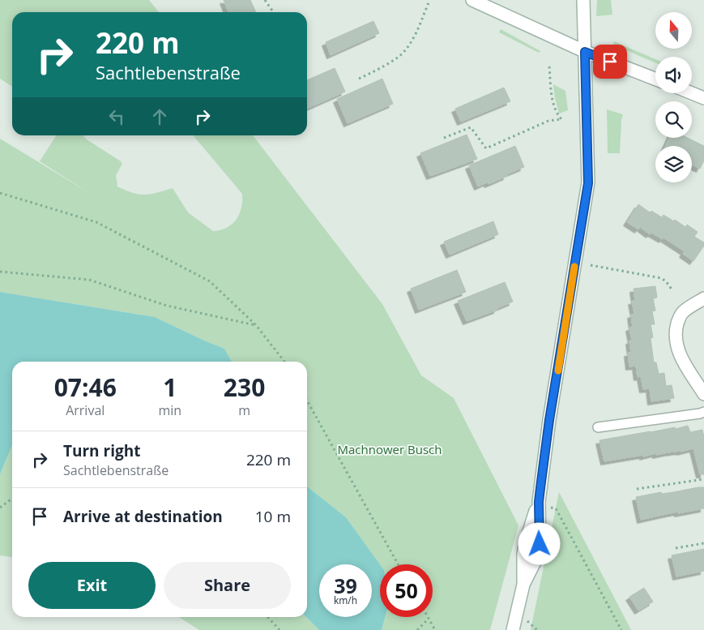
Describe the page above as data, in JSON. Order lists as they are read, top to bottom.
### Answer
{
  "parks": ["Machnower Busch"],
  "north": "top",
  "page": {
    "turn": ["220 m", "Sachtlebenstraße"],
    "eta": [
      "07:46",
      "Arrival",
      "1",
      "min",
      "230",
      "m"
    ],
    "list": [
      {
        "name": "Turn right",
        "note": "Sachtlebenstraße",
        "value": "220 m"
      },
      {
        "name": "Arrive at destination",
        "value": "10 m"
      }
    ],
    "buttons": ["Exit", "Share"],
    "speed": "39 km/h",
    "limit": "50"
  }
}
